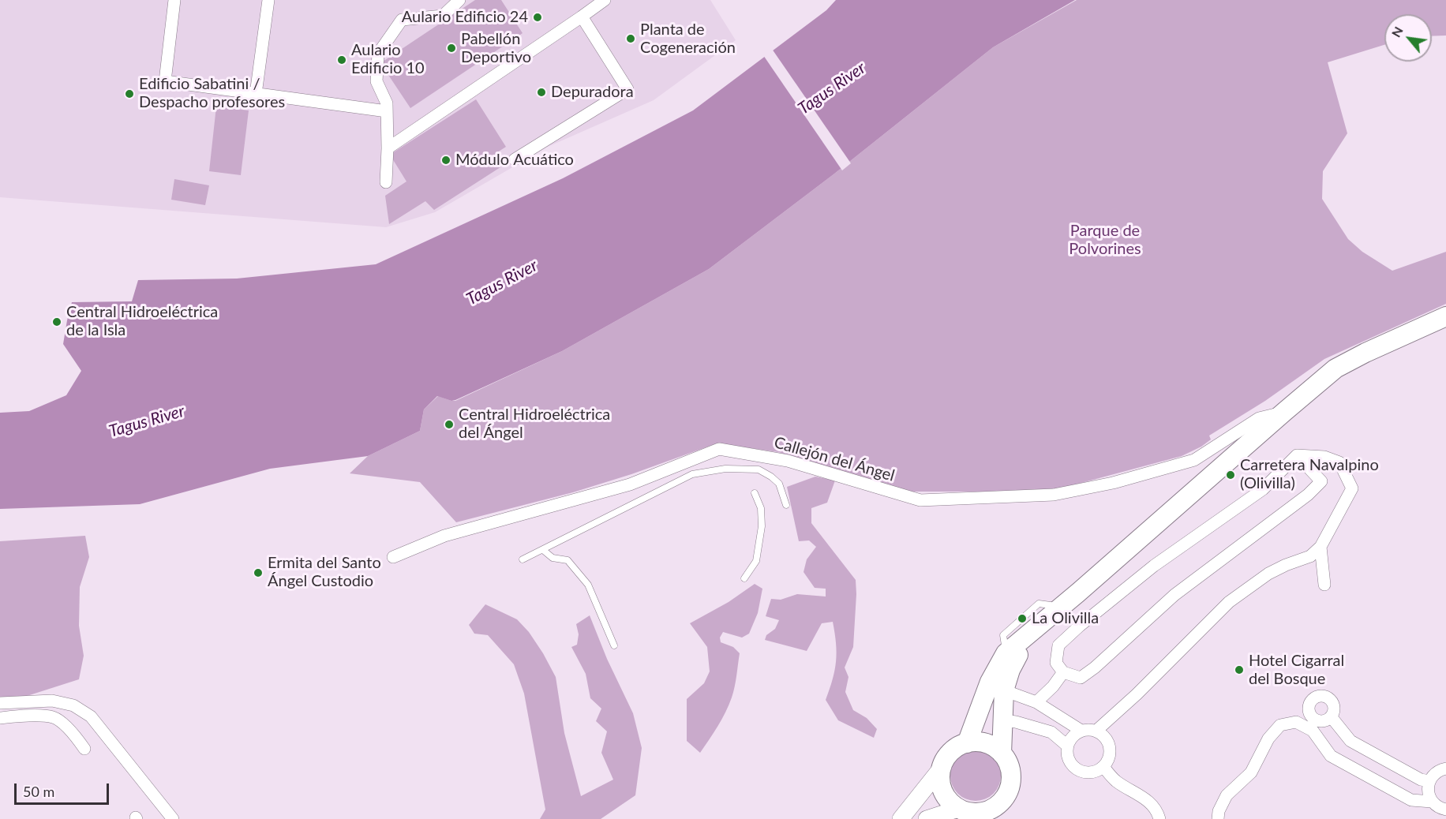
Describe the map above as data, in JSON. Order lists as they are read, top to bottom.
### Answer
{
  "streets": {
    "street": ["Callejón del Ángel"]
  },
  "water": ["Tagus River"],
  "parks": ["Parque de Polvorines"],
  "places": [
    "Aulario Edificio 24",
    "Planta de Cogeneración",
    "Pabellón Deportivo",
    "Aulario Edificio 10",
    "Depuradora",
    "Edificio Sabatini / Despacho profesores",
    "Módulo Acuático",
    "Central Hidroeléctrica de la Isla",
    "Central Hidroeléctrica del Ángel",
    "Carretera Navalpino (Olivilla)",
    "Ermita del Santo Ángel Custodio",
    "La Olivilla",
    "Hotel Cigarral del Bosque"
  ],
  "scale_bar": "50 m",
  "north": "top left"
}
